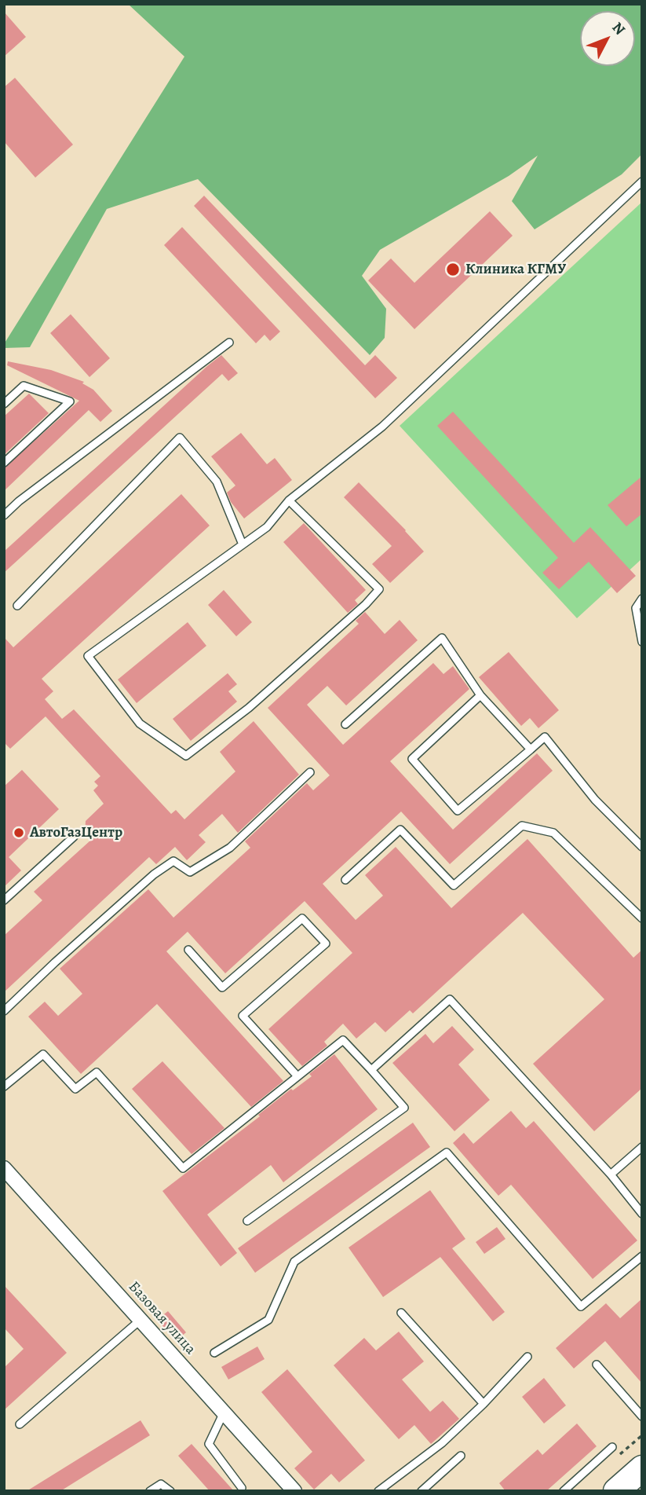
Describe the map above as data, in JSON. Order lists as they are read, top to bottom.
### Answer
{
  "streets": {
    "street": ["Базовая улица"]
  },
  "places": ["Клиника КГМУ", "АвтоГазЦентр"],
  "north": "top right"
}
